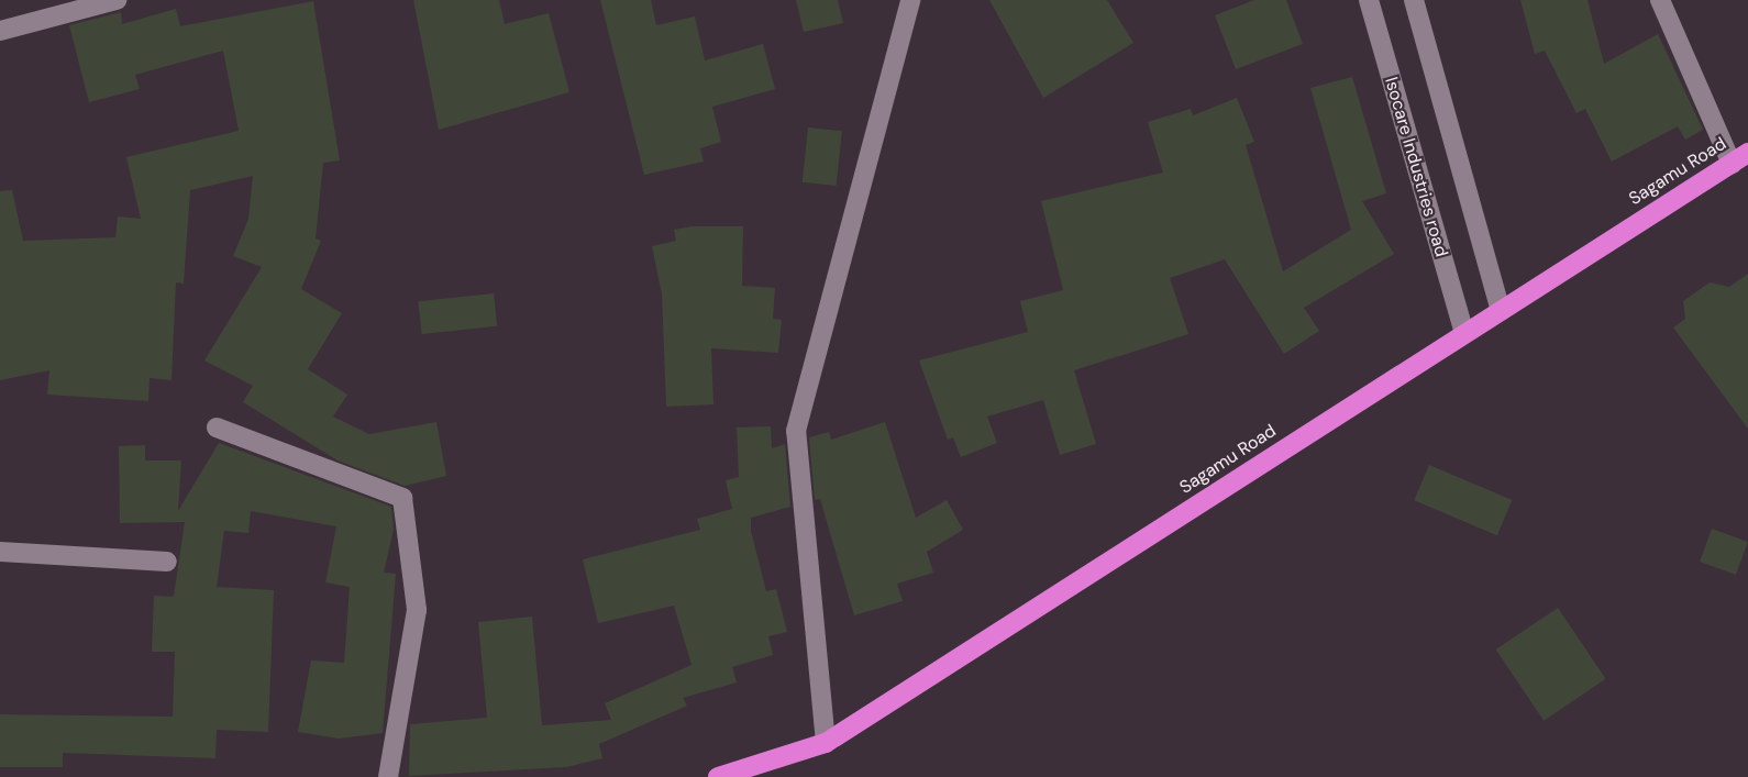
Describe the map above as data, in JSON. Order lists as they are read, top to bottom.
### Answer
{
  "streets": {
    "highway": ["Sagamu Road"],
    "street": ["Isocare Industries road"]
  },
  "crossings": [
    ["Isocare Industries road", "Sagamu Road"]
  ]
}
